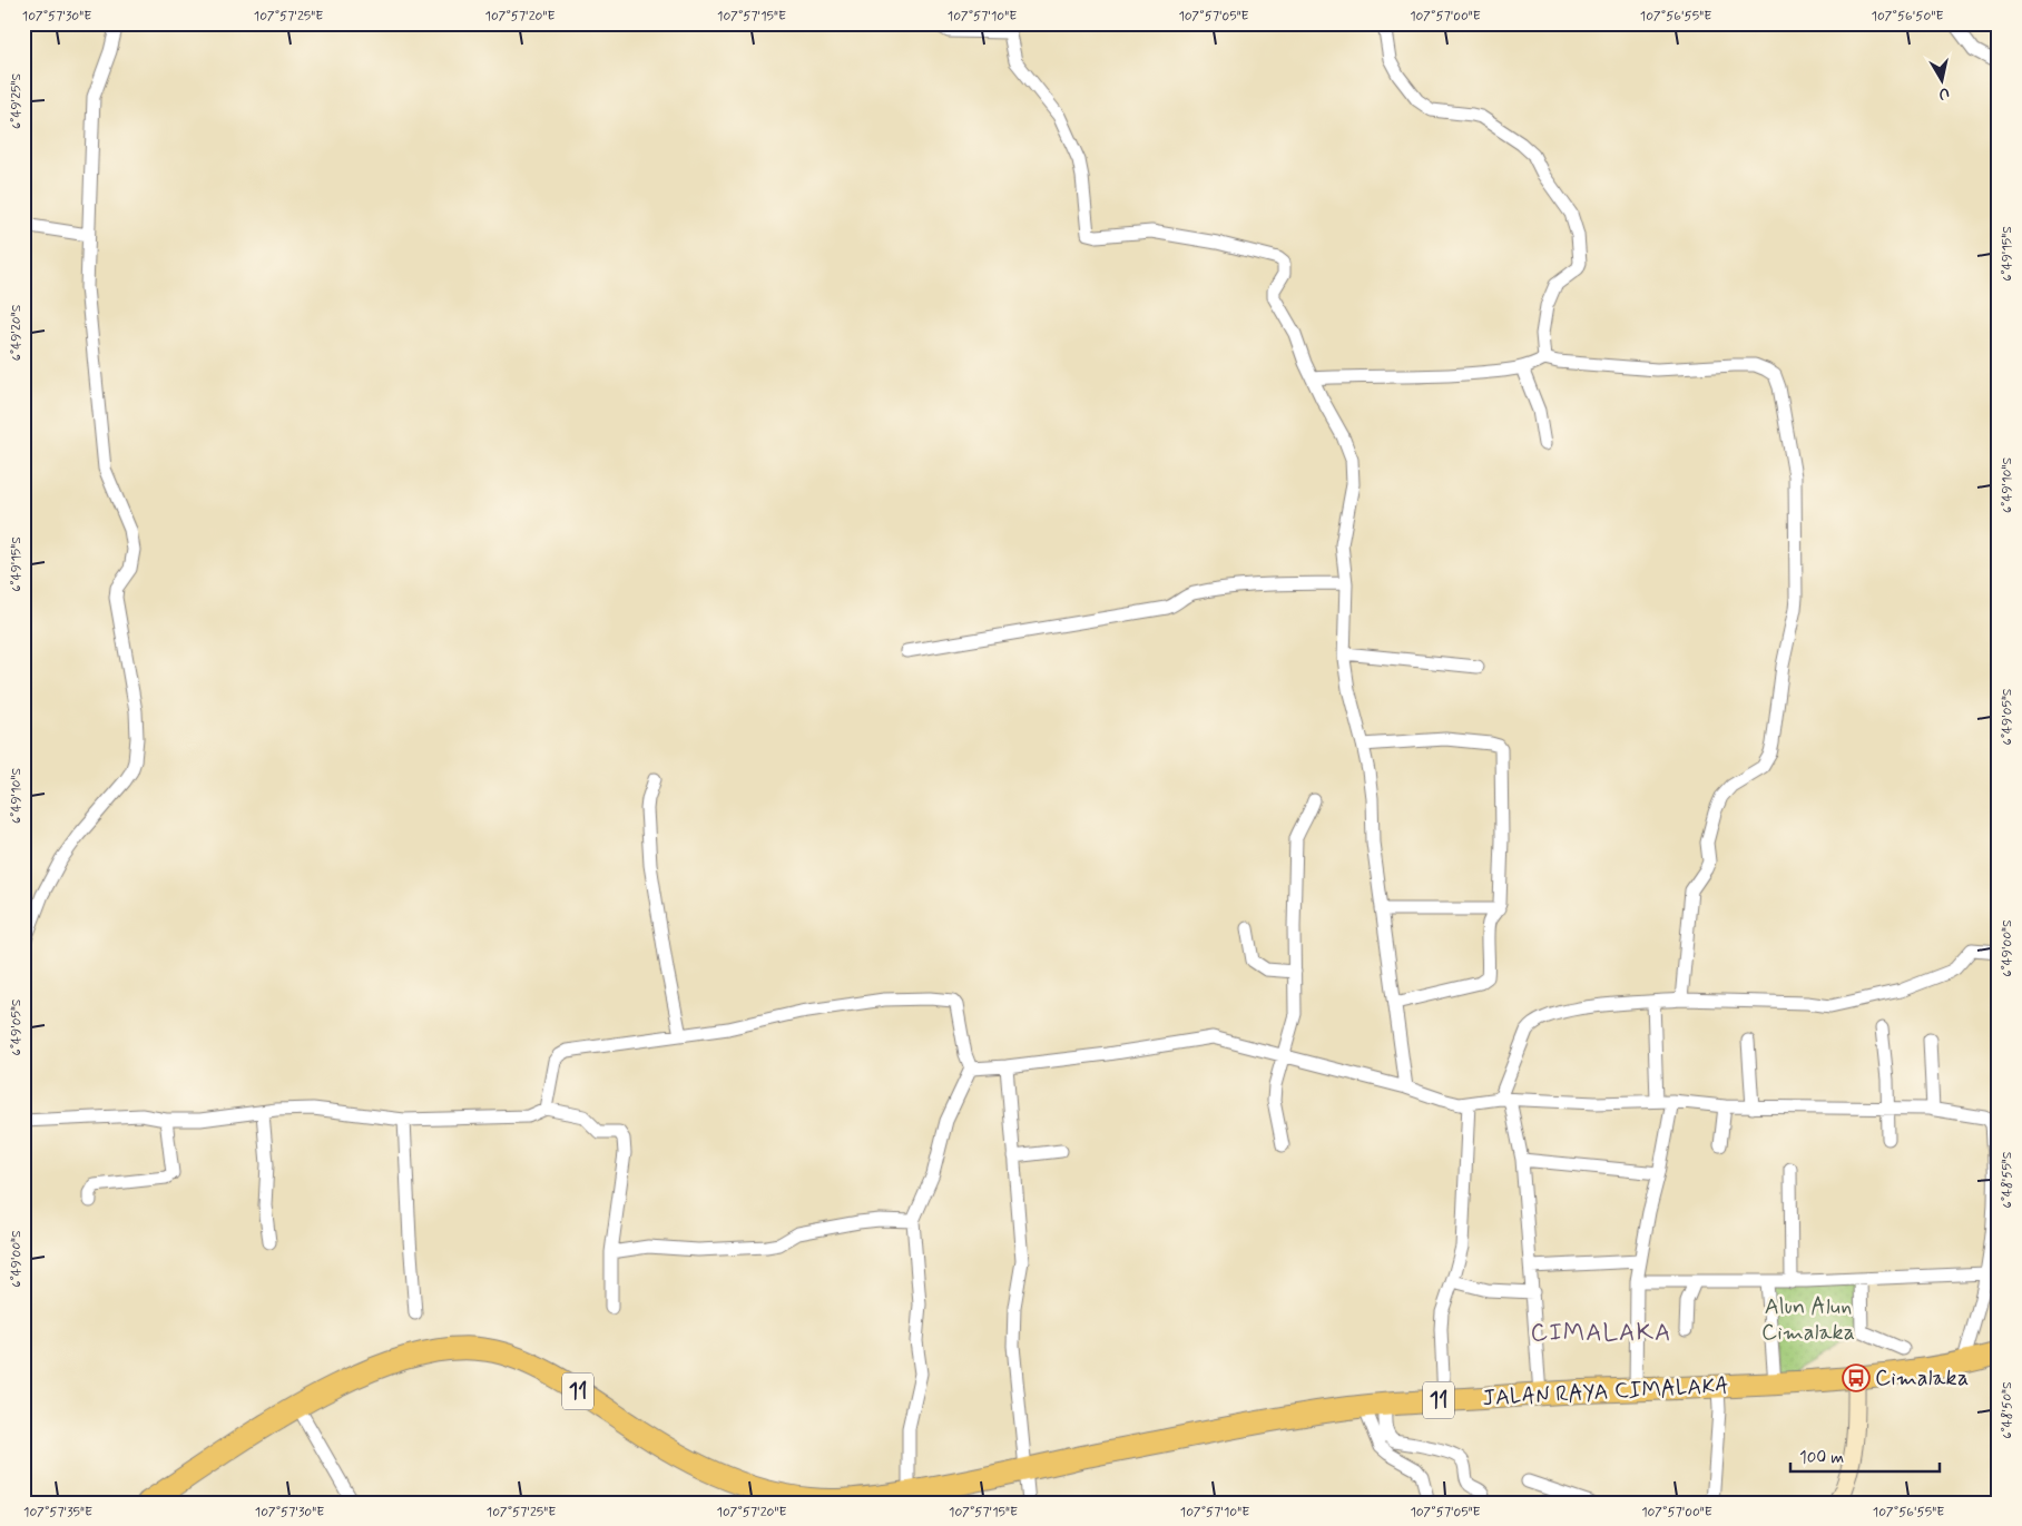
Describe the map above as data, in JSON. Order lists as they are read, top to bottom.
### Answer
{
  "streets": {
    "highway": ["11", "JALAN RAYA CIMALAKA"]
  },
  "crossings": [
    ["11", "JALAN RAYA CIMALAKA"]
  ],
  "districts": ["CIMALAKA"],
  "parks": ["Alun Alun Cimalaka"],
  "places": {
    "bus stop": ["Cimalaka"]
  },
  "scale_bar": "100 m",
  "north": "bottom",
  "coordinates": [
    "107°57'30\"E",
    "107°57'25\"E",
    "107°57'20\"E",
    "107°57'15\"E",
    "107°57'10\"E",
    "107°57'05\"E",
    "107°57'00\"E",
    "107°56'55\"E",
    "107°56'50\"E",
    "6°49'25\"S",
    "6°49'15\"S",
    "6°49'20\"S",
    "6°49'10\"S",
    "6°49'05\"S",
    "6°49'00\"S",
    "6°48'55\"S",
    "6°48'50\"S",
    "107°57'35\"E"
  ]
}
